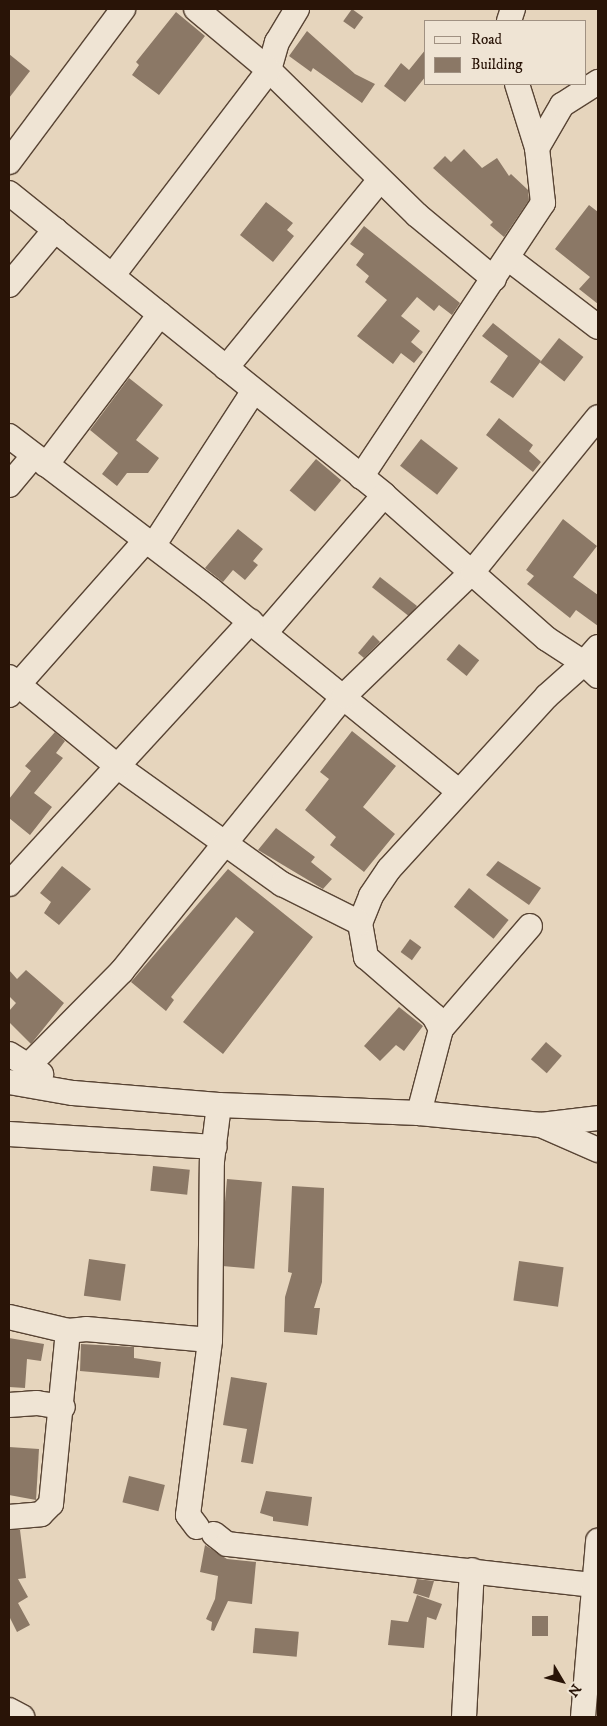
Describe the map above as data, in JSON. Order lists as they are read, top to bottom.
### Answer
{
  "legend": ["Road", "Building"],
  "north": "bottom right"
}
